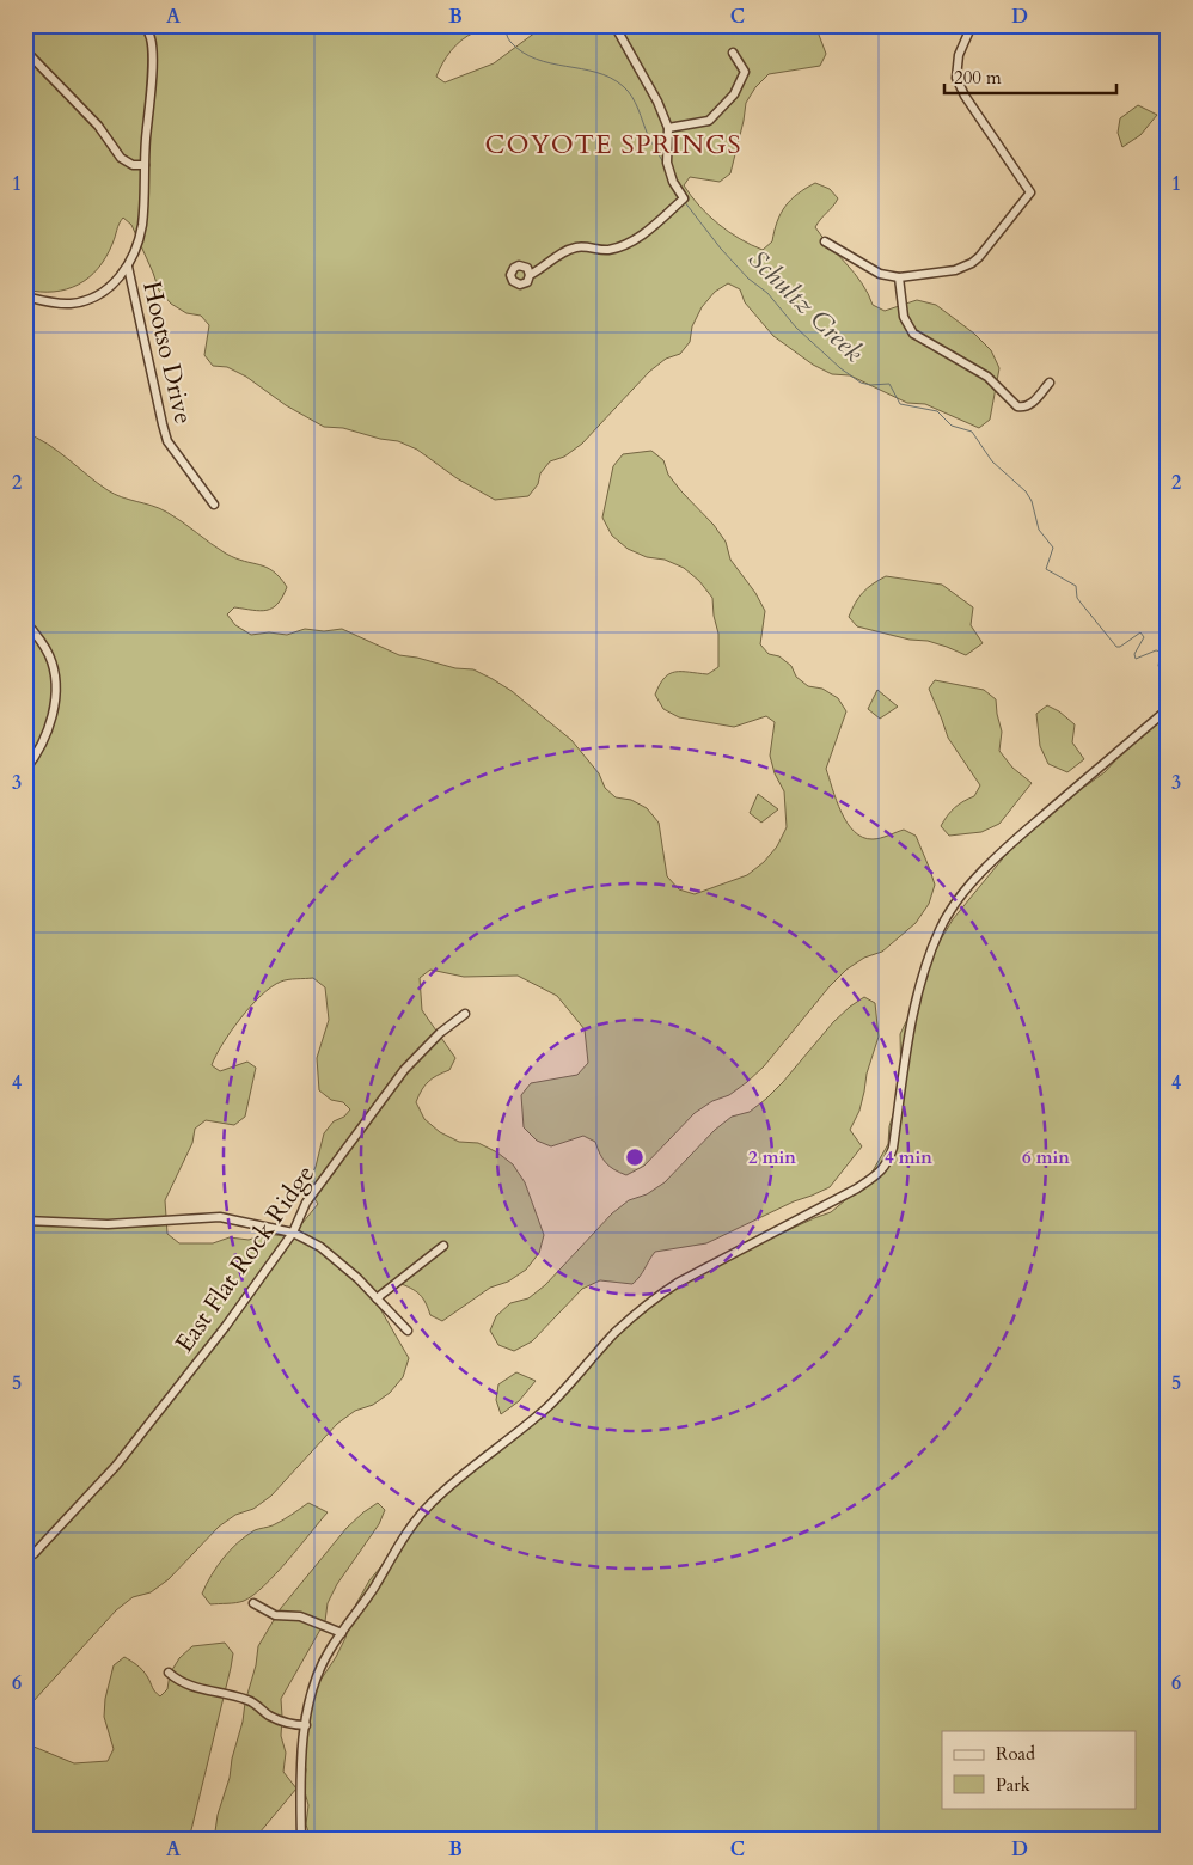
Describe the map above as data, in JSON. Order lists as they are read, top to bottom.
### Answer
{
  "streets": {
    "street": ["Hootso Drive", "East Flat Rock Ridge"]
  },
  "districts": ["COYOTE SPRINGS"],
  "water": ["Schultz Creek"],
  "legend": ["Road", "Park"],
  "scale_bar": "200 m",
  "grid": {
    "columns": [
      "A",
      "B",
      "C",
      "D"
    ],
    "rows": [
      "1",
      "2",
      "3",
      "4",
      "5",
      "6"
    ]
  },
  "rings": ["2 min", "4 min", "6 min"]
}
